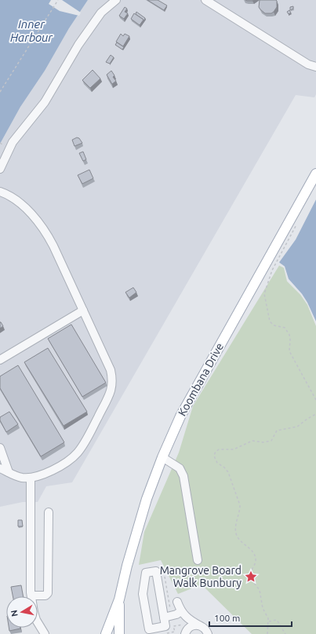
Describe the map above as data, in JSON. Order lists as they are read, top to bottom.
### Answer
{
  "streets": {
    "main road": ["Koombana Drive"]
  },
  "water": ["Inner Harbour"],
  "places": {
    "place": ["Mangrove Board Walk Bunbury"]
  },
  "scale_bar": "100 m",
  "north": "left"
}
